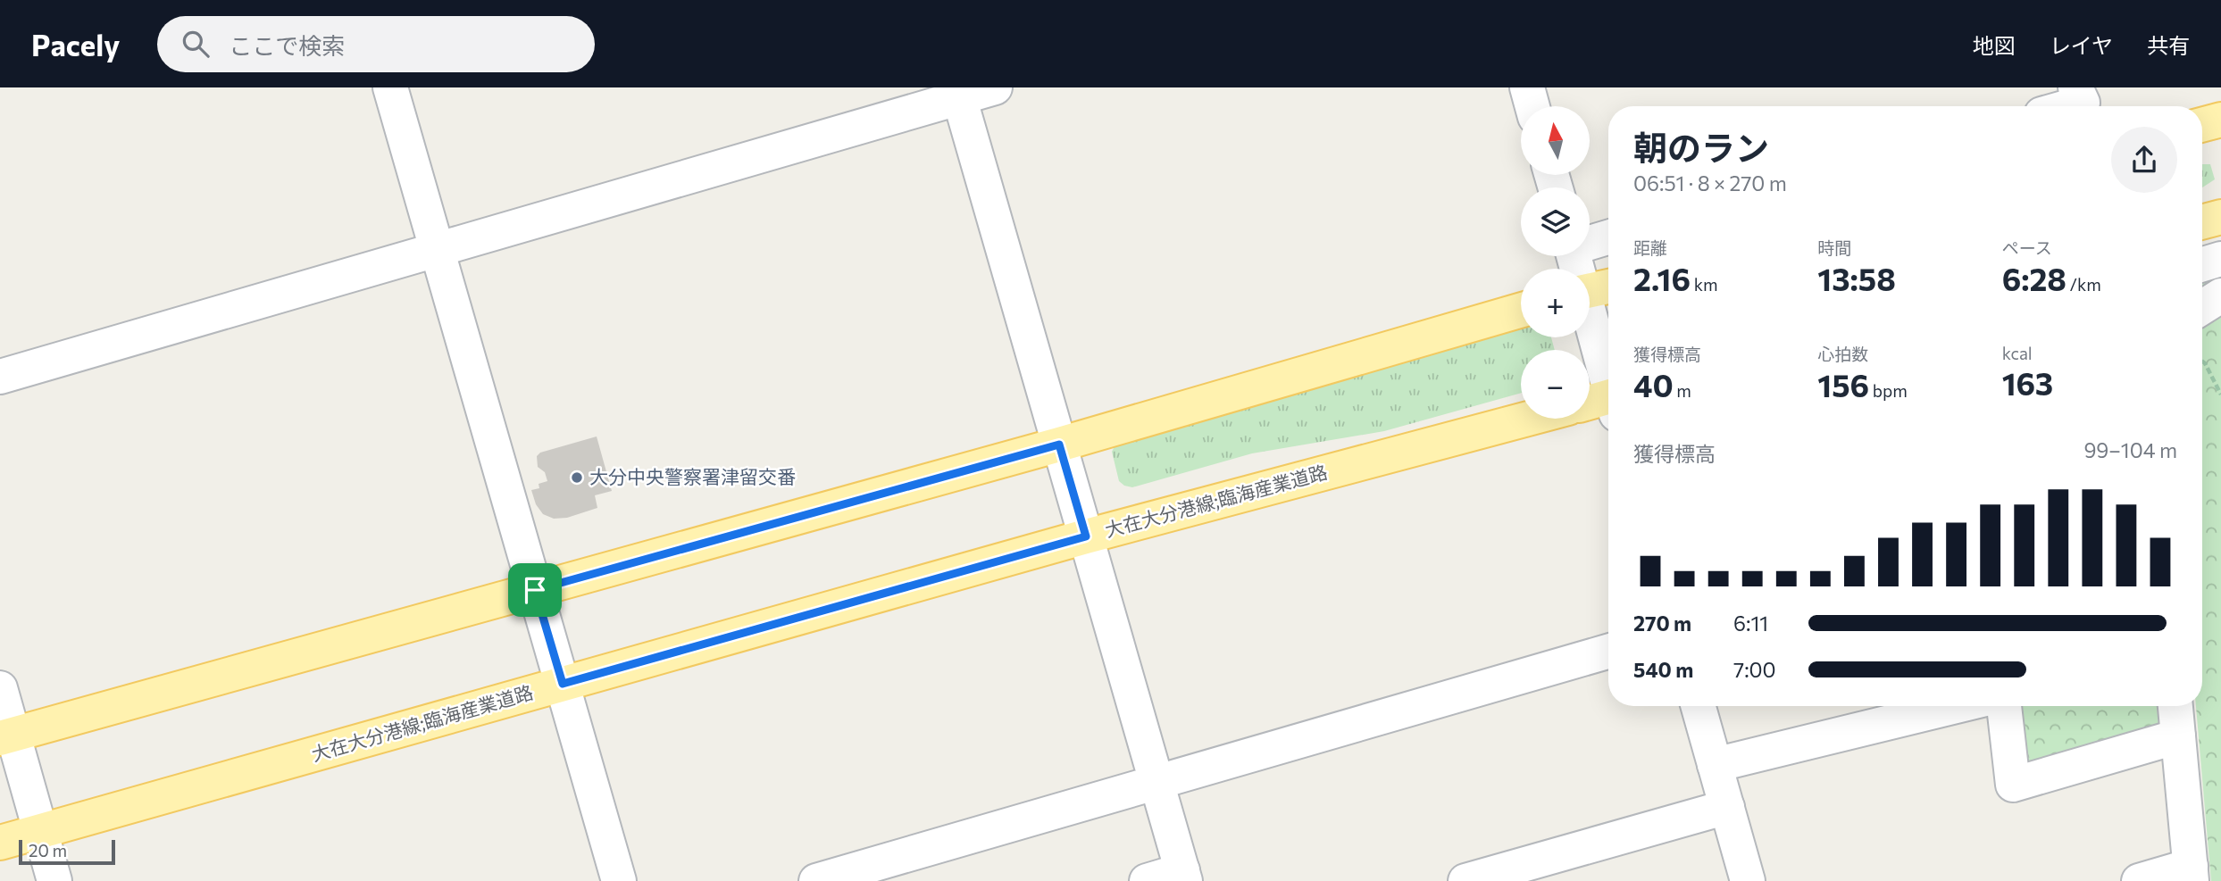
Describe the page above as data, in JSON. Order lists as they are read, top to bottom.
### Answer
{
  "streets": {
    "main road": ["大在大分港線;臨海産業道路"]
  },
  "places": ["大分中央警察署津留交番"],
  "scale_bar": "20 m",
  "north": "top",
  "page": {
    "header": "Pacely",
    "search": "ここで検索",
    "nav": ["地図", "レイヤ", "共有"],
    "map_buttons": ["+", "−"],
    "heading": ["朝のラン", "06:51 · 8 × 270 m"],
    "stats": [
      ["距離", "2.16 km"],
      ["時間", "13:58"],
      ["ペース", "6:28 /km"],
      ["獲得標高", "40 m"],
      ["心拍数", "156 bpm"],
      ["kcal", "163"]
    ],
    "chart": ["獲得標高", "99–104 m"],
    "list": [
      {
        "name": "270 m",
        "note": "6:11"
      },
      {
        "name": "540 m",
        "note": "7:00"
      }
    ],
    "scale": "20 m"
  }
}
